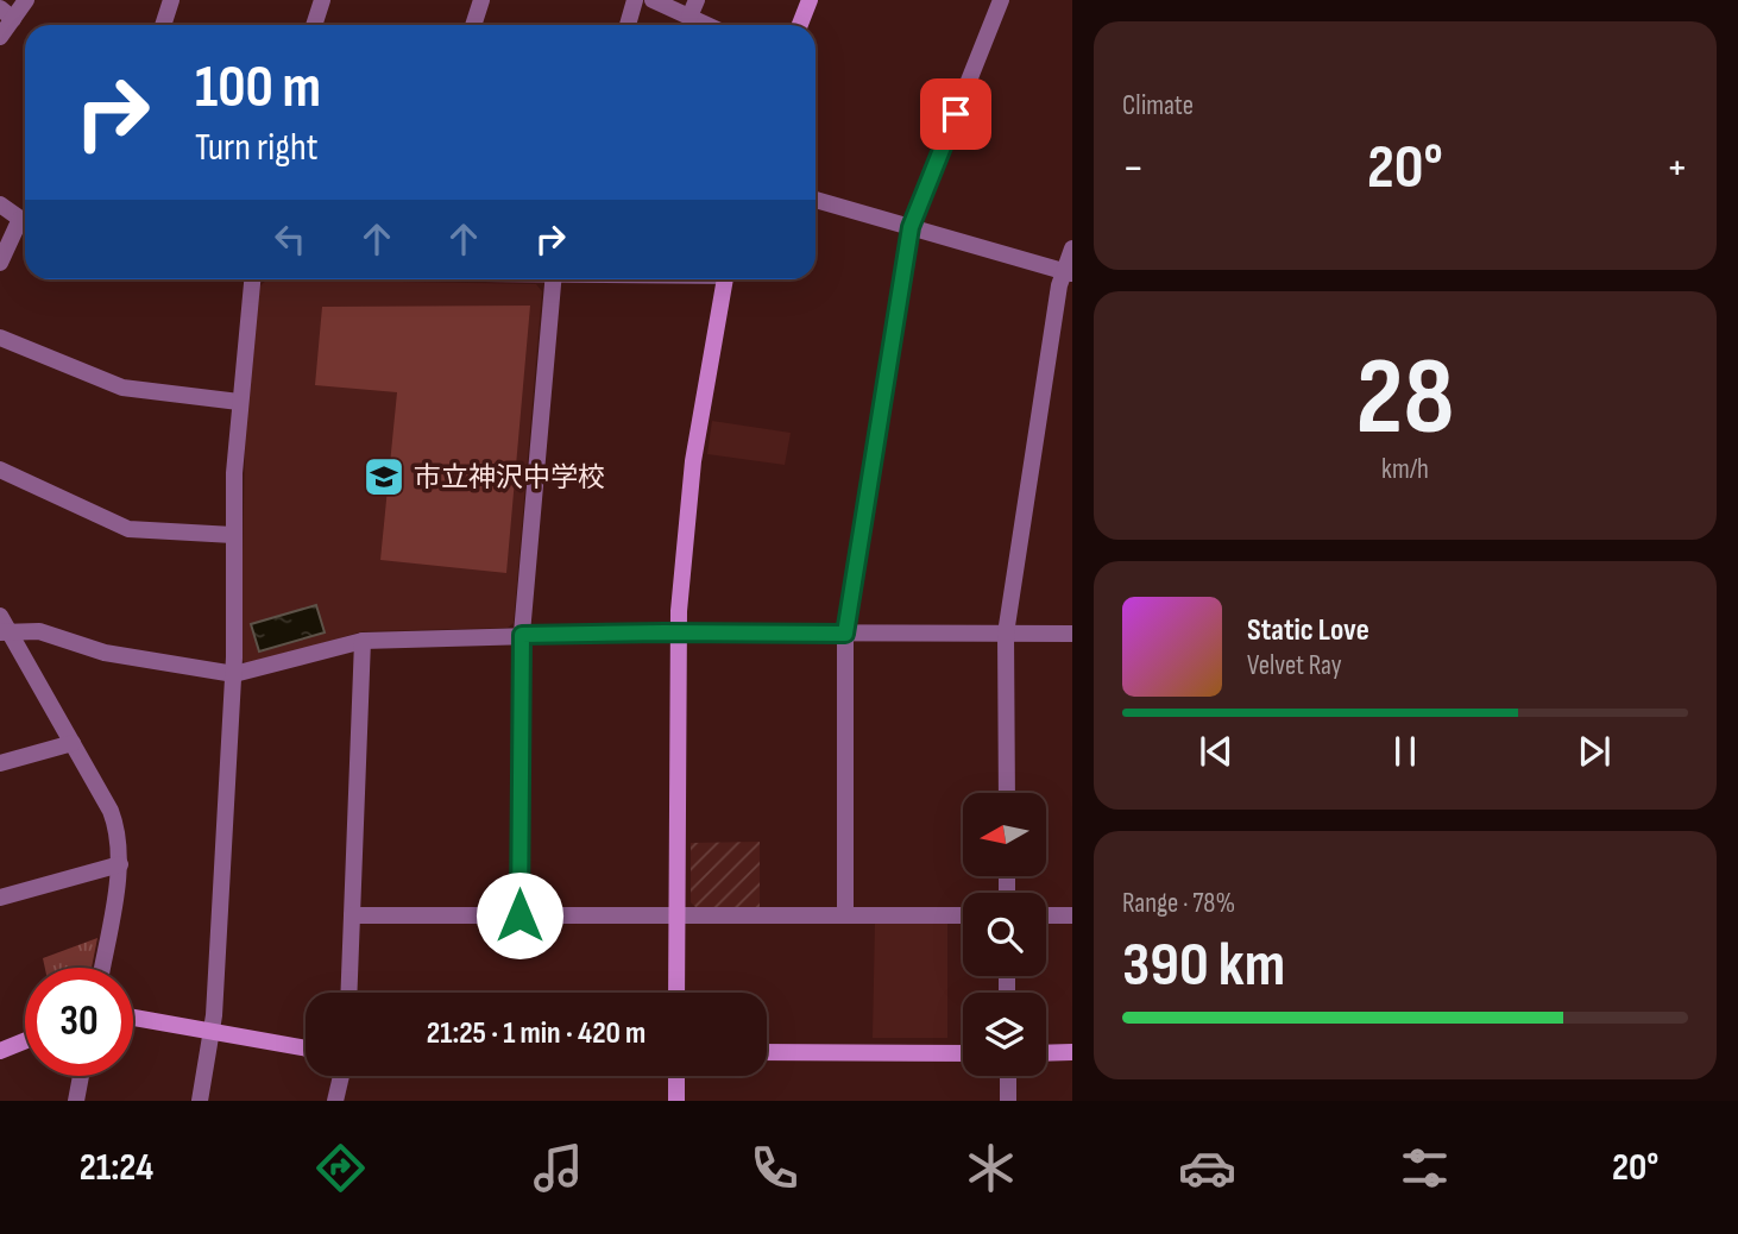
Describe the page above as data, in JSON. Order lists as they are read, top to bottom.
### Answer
{
  "places": {
    "school or university": ["市立神沢中学校"]
  },
  "north": "left",
  "page": {
    "tile": [
      "Climate",
      ["28", "km/h"],
      ["Range · 78%", "390 km"]
    ],
    "turn": ["100 m", "Turn right"],
    "heat": ["−", "20°", "+"],
    "song": ["Static Love", "Velvet Ray"],
    "limit": "30",
    "trip": "21:25 · 1 min · 420 m",
    "tabs": ["21:24", "20°"]
  }
}
